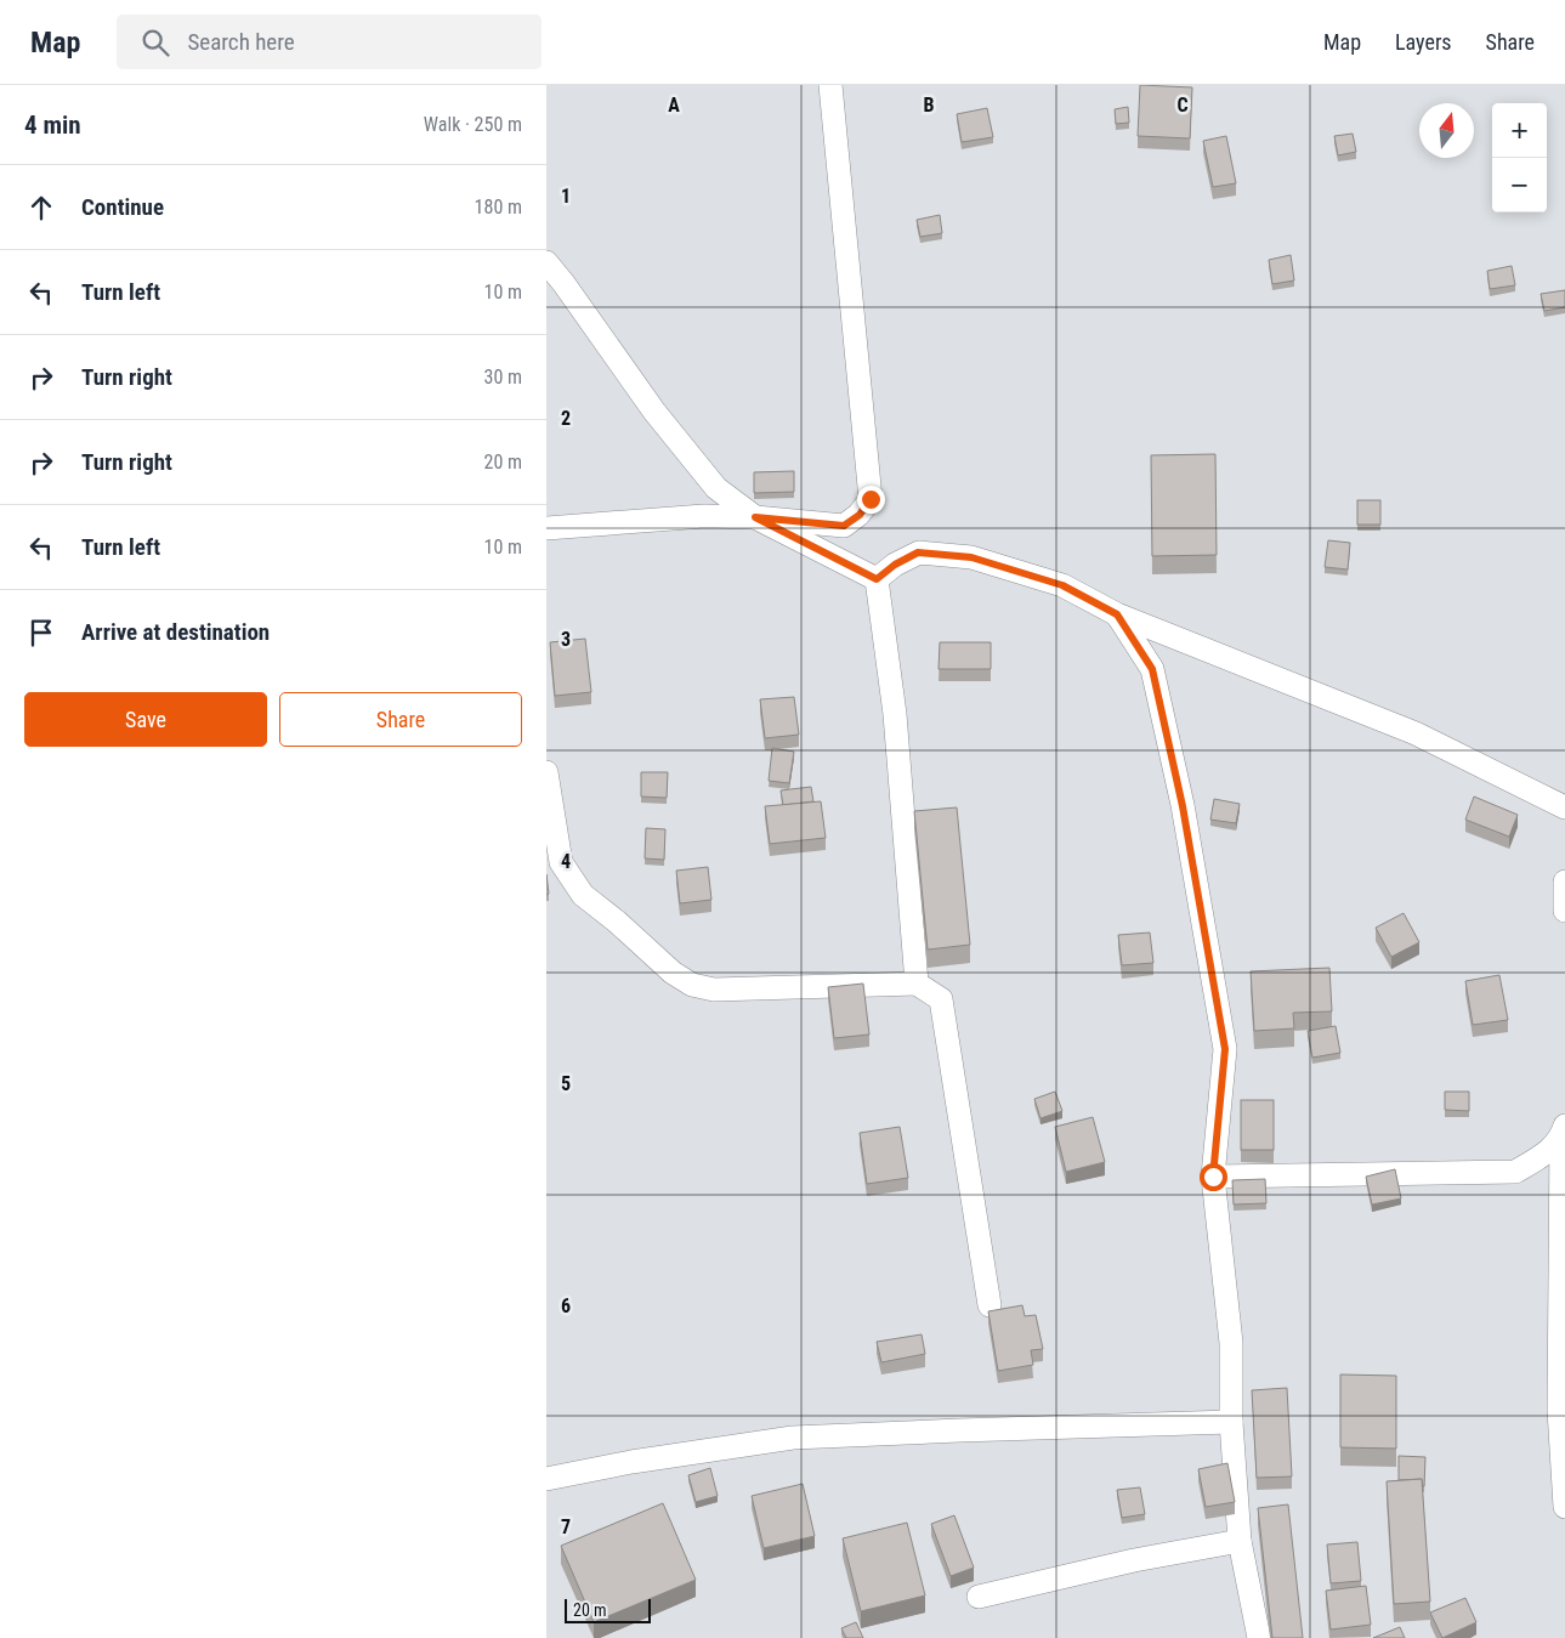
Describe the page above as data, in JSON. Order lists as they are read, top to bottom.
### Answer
{
  "scale_bar": "20 m",
  "north": "top",
  "page": {
    "header": "Map",
    "search": "Search here",
    "nav": ["Map", "Layers", "Share"],
    "heading": ["4 min", "Walk · 250 m"],
    "map_buttons": ["+", "−"],
    "list": [
      ["Continue", "180 m"],
      ["Turn left", "10 m"],
      ["Turn right", "30 m"],
      ["Turn right", "20 m"],
      ["Turn left", "10 m"],
      "Arrive at destination"
    ],
    "buttons": ["Save", "Share"],
    "scale": "20 m"
  },
  "grid": {
    "columns": ["A", "B", "C"],
    "rows": [
      "1",
      "2",
      "3",
      "4",
      "5",
      "6",
      "7"
    ]
  }
}
